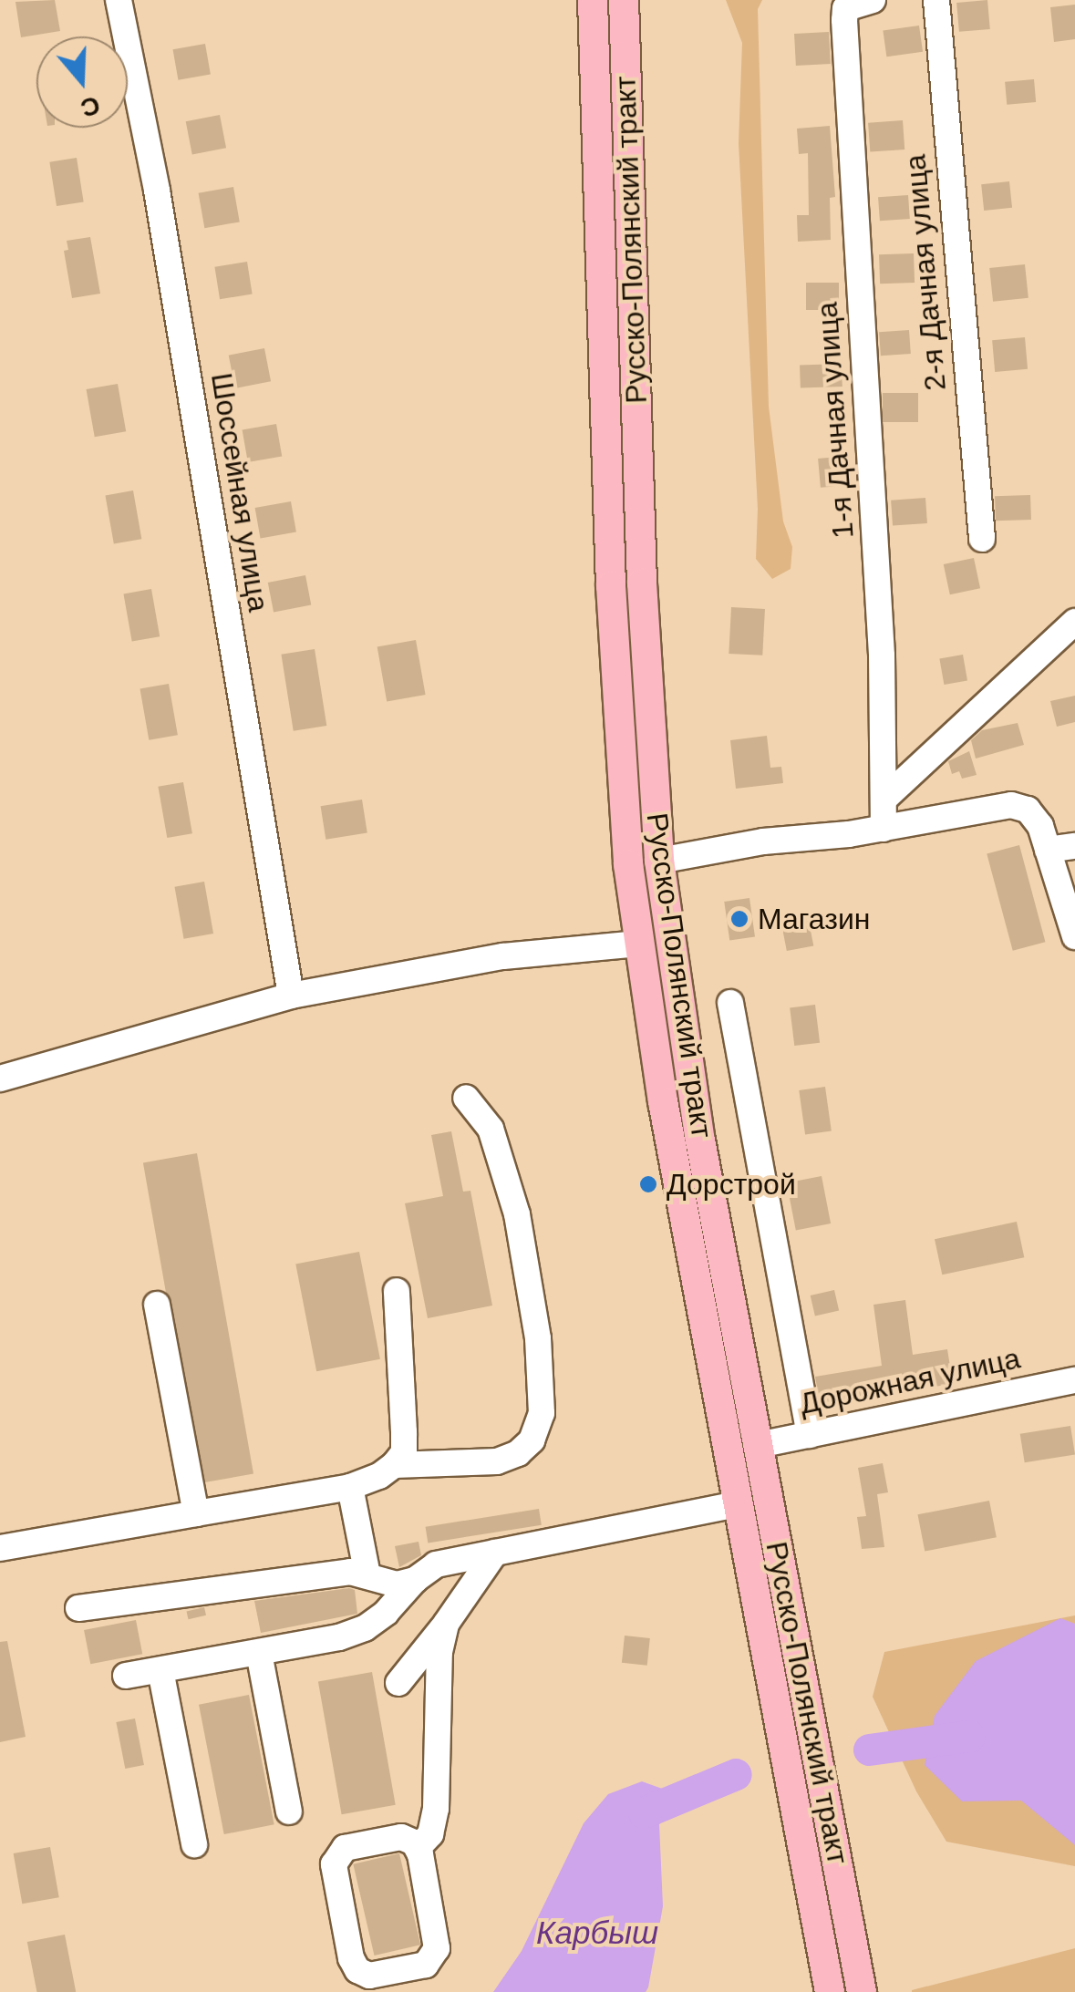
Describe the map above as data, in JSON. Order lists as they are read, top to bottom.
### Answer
{
  "streets": {
    "main road": ["Русско-Полянский тракт"],
    "street": [
      "2-я Дачная улица",
      "1-я Дачная улица",
      "Шоссейная улица",
      "Дорожная улица"
    ]
  },
  "crossings": [
    ["Русско-Полянский тракт", "Дорожная улица"]
  ],
  "water": ["Карбыш"],
  "places": ["Магазин", "Дорстрой"],
  "north": "bottom"
}
